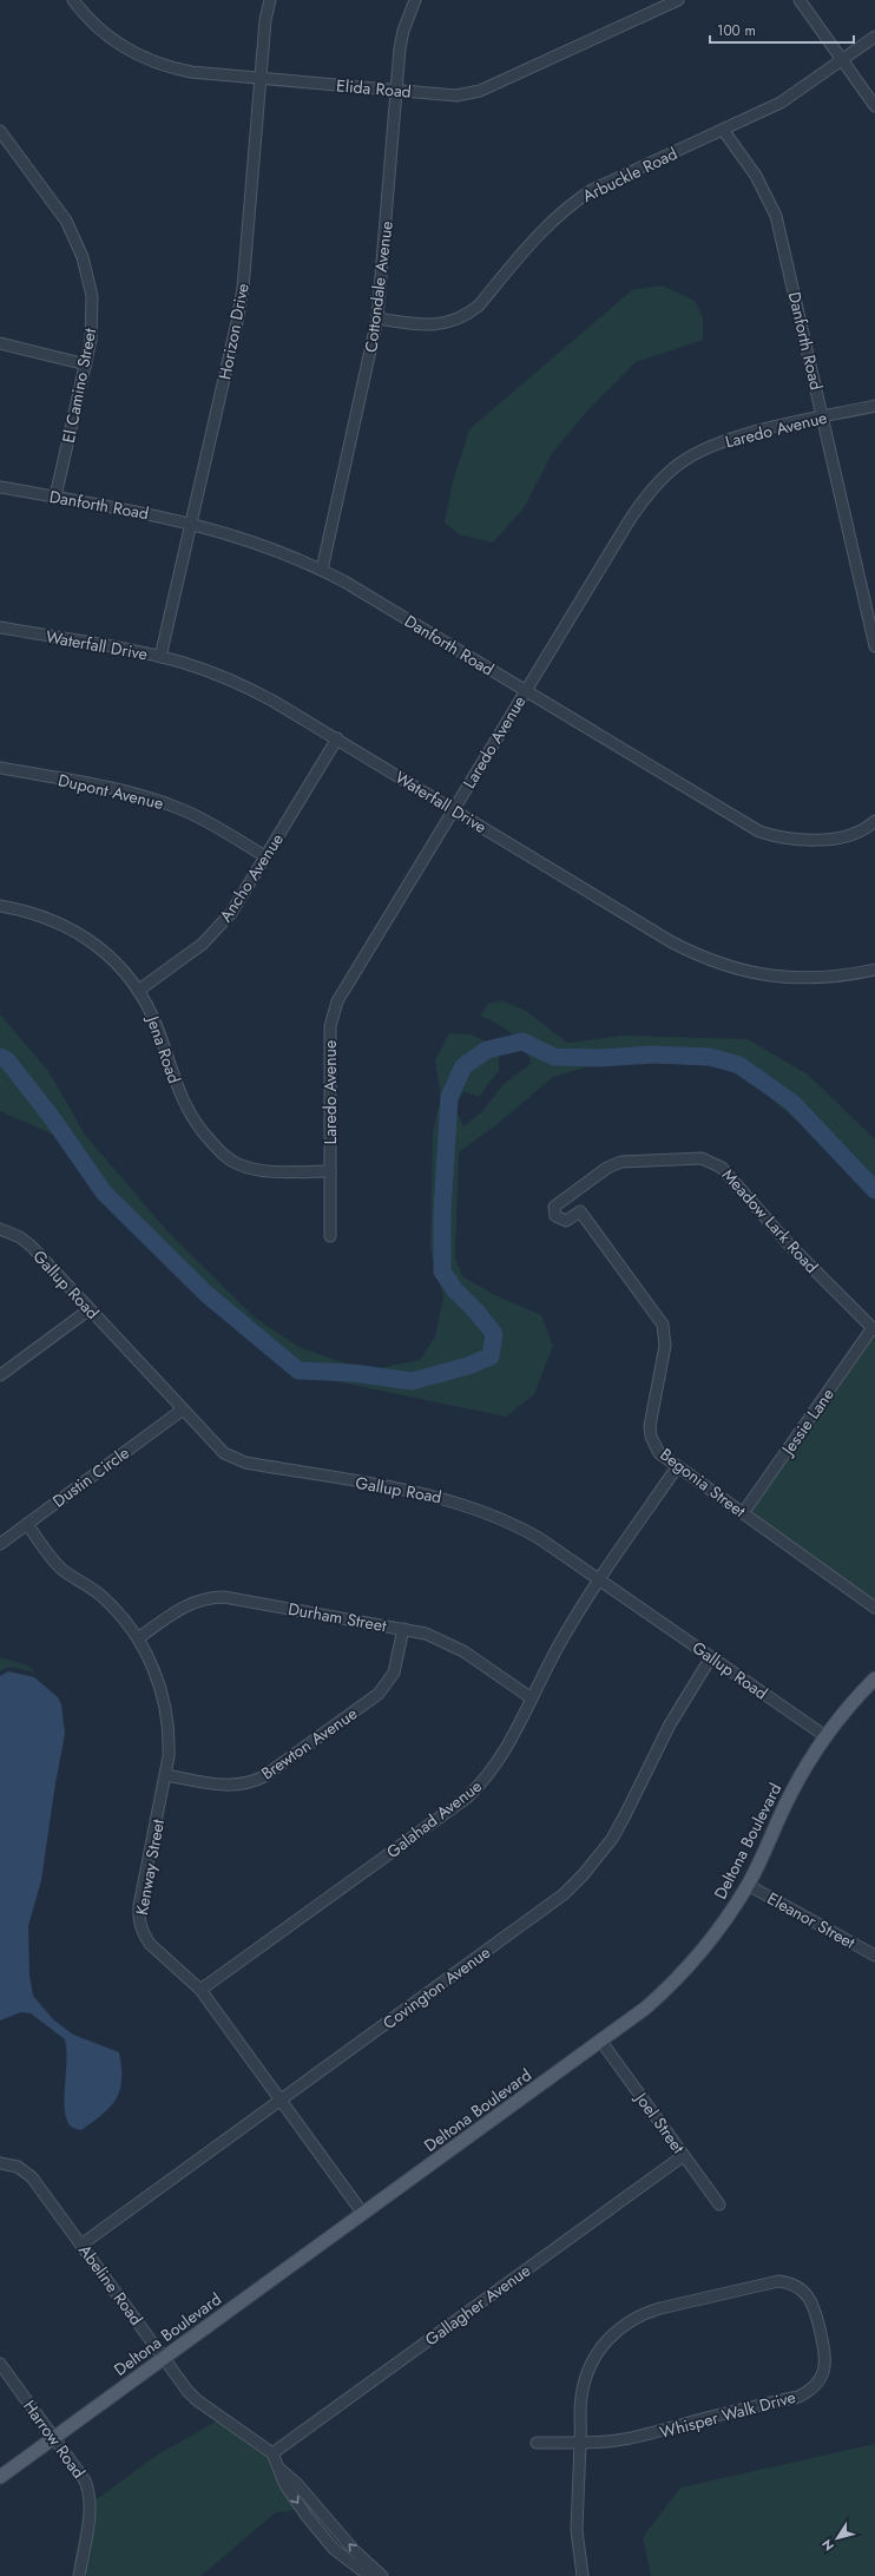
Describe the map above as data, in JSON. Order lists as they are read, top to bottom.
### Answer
{
  "streets": {
    "main road": ["Deltona Boulevard"],
    "street": [
      "Elida Road",
      "Arbuckle Road",
      "Cottondale Avenue",
      "Horizon Drive",
      "Danforth Road",
      "El Camino Street",
      "Laredo Avenue",
      "Waterfall Drive",
      "Dupont Avenue",
      "Ancho Avenue",
      "Jena Road",
      "Meadow Lark Road",
      "Gallup Road",
      "Jessie Lane",
      "Dustin Circle",
      "Begonia Street",
      "Durham Street",
      "Brewton Avenue",
      "Galahad Avenue",
      "Kenway Street",
      "Eleanor Street",
      "Covington Avenue",
      "Joel Street",
      "Abeline Road",
      "Gallagher Avenue",
      "Whisper Walk Drive",
      "Harrow Road"
    ]
  },
  "crossings": [
    ["Elida Road", "Cottondale Avenue"],
    ["Elida Road", "Horizon Drive"],
    ["Arbuckle Road", "Cottondale Avenue"],
    ["Arbuckle Road", "Danforth Road"],
    ["Cottondale Avenue", "Danforth Road"],
    ["Horizon Drive", "Danforth Road"],
    ["Horizon Drive", "Waterfall Drive"],
    ["Danforth Road", "El Camino Street"],
    ["Danforth Road", "Laredo Avenue"],
    ["Laredo Avenue", "Waterfall Drive"],
    ["Laredo Avenue", "Jena Road"],
    ["Waterfall Drive", "Ancho Avenue"],
    ["Dupont Avenue", "Ancho Avenue"],
    ["Ancho Avenue", "Jena Road"],
    ["Meadow Lark Road", "Jessie Lane"],
    ["Meadow Lark Road", "Begonia Street"],
    ["Gallup Road", "Dustin Circle"],
    ["Gallup Road", "Galahad Avenue"],
    ["Gallup Road", "Deltona Boulevard"],
    ["Gallup Road", "Covington Avenue"],
    ["Jessie Lane", "Begonia Street"],
    ["Dustin Circle", "Kenway Street"],
    ["Begonia Street", "Galahad Avenue"],
    ["Durham Street", "Brewton Avenue"],
    ["Durham Street", "Galahad Avenue"],
    ["Durham Street", "Kenway Street"],
    ["Brewton Avenue", "Kenway Street"],
    ["Galahad Avenue", "Kenway Street"],
    ["Deltona Boulevard", "Kenway Street"],
    ["Deltona Boulevard", "Eleanor Street"],
    ["Deltona Boulevard", "Joel Street"],
    ["Deltona Boulevard", "Abeline Road"],
    ["Deltona Boulevard", "Harrow Road"],
    ["Kenway Street", "Covington Avenue"],
    ["Covington Avenue", "Abeline Road"],
    ["Joel Street", "Gallagher Avenue"],
    ["Abeline Road", "Gallagher Avenue"]
  ],
  "scale_bar": "100 m",
  "north": "bottom left"
}
